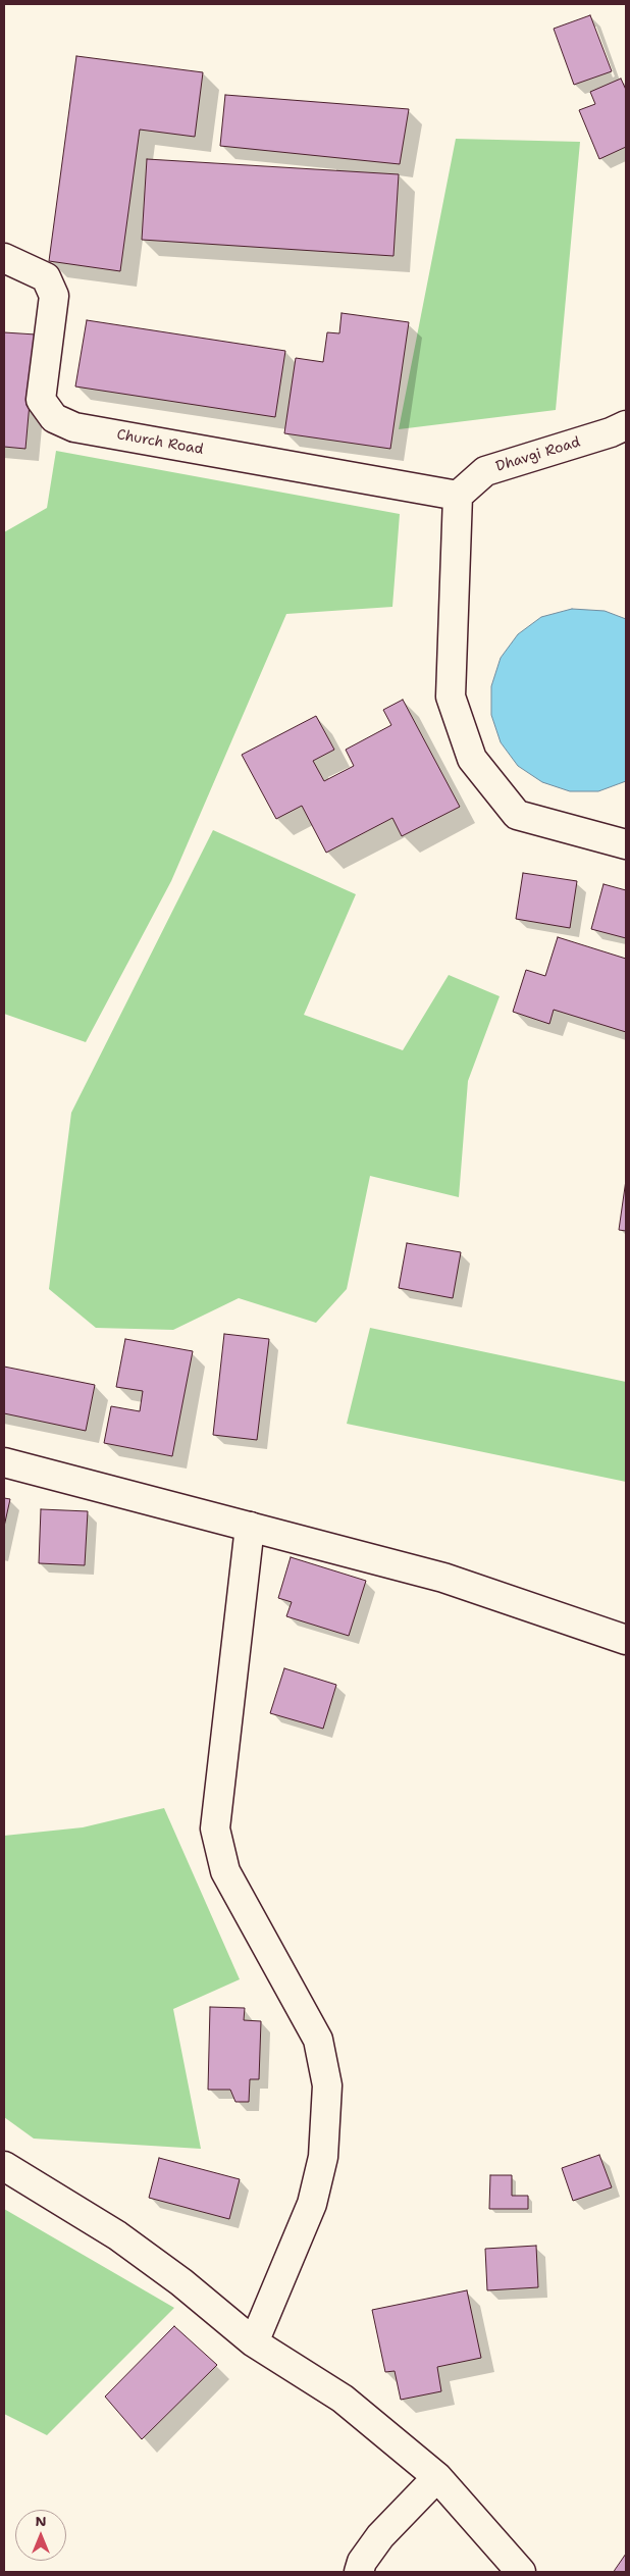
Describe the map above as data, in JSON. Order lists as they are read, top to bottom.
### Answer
{
  "streets": {
    "street": ["Church Road", "Dhavgi Road"]
  },
  "crossings": [
    ["Church Road", "Dhavgi Road"]
  ],
  "north": "top"
}
